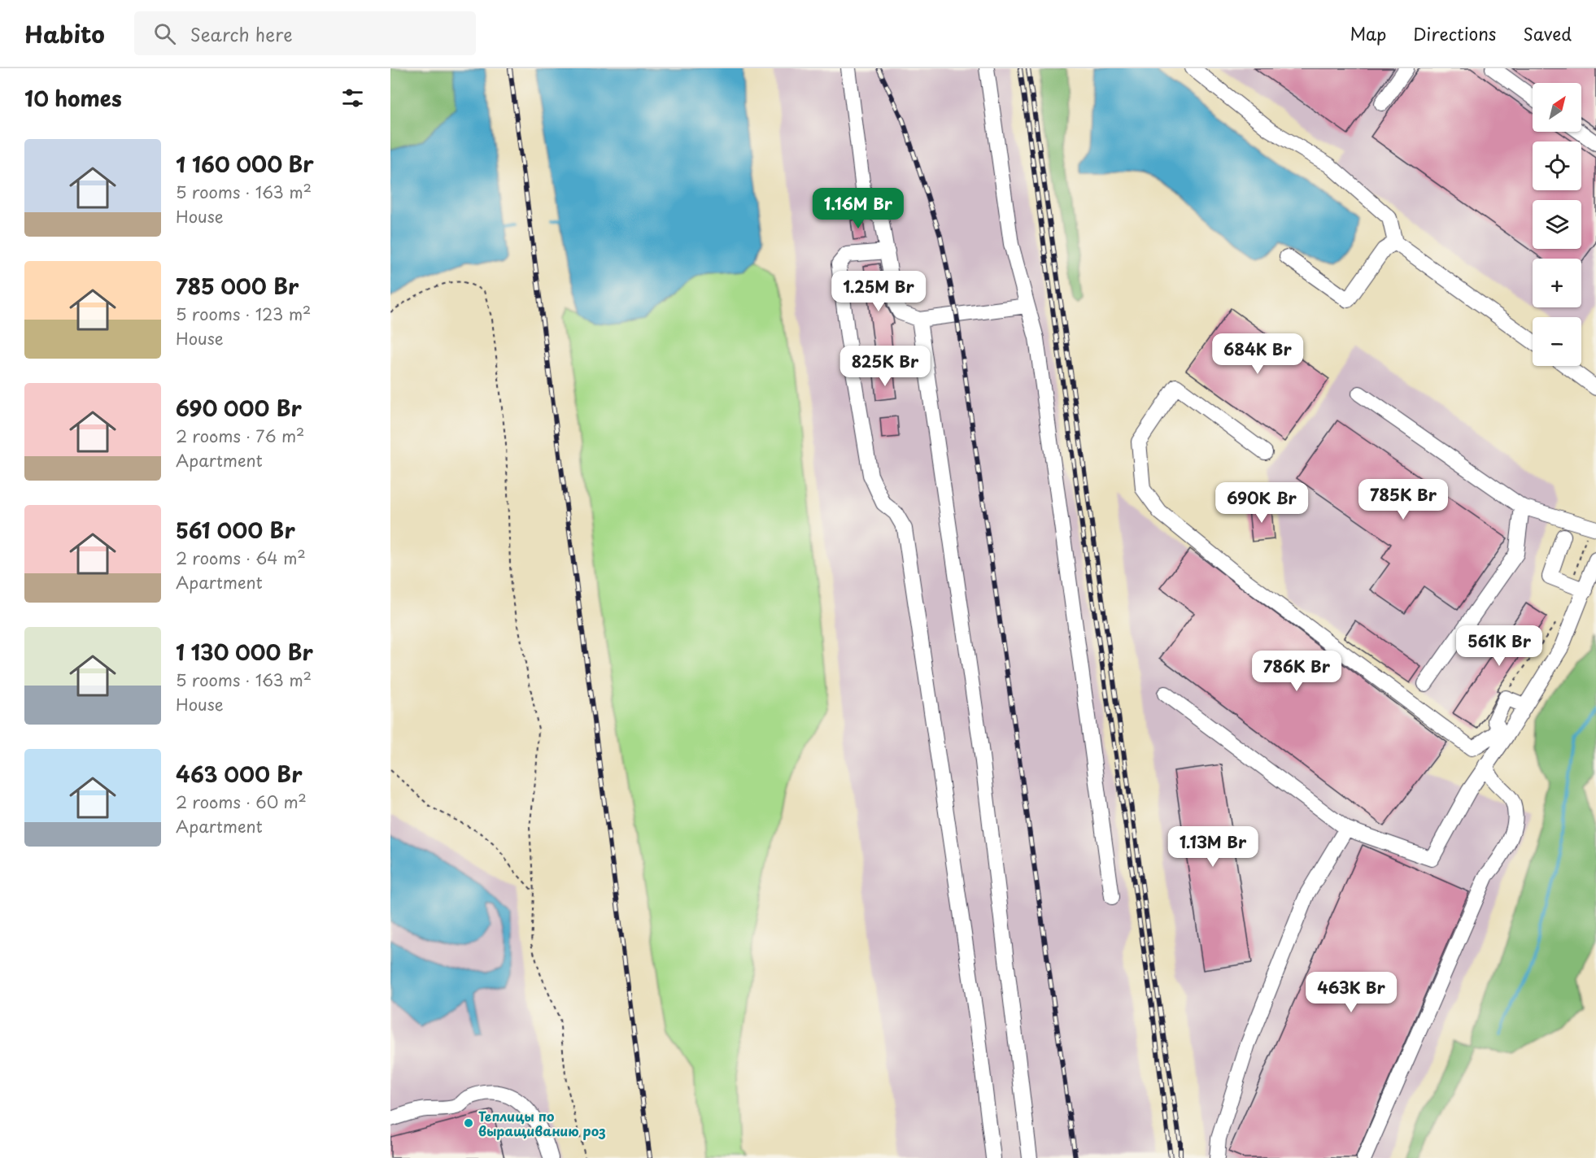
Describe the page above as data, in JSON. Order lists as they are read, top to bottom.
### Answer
{
  "places": ["Теплицы по выращиванию роз"],
  "north": "top right",
  "page": {
    "header": "Habito",
    "search": "Search here",
    "nav": ["Map", "Directions", "Saved"],
    "heading": "10 homes",
    "map_buttons": ["+", "−"],
    "list": [
      {
        "name": "1 160 000 Br",
        "note": "5 rooms · 163 m² · House"
      },
      {
        "name": "785 000 Br",
        "note": "5 rooms · 123 m² · House"
      },
      {
        "name": "690 000 Br",
        "note": "2 rooms · 76 m² · Apartment"
      },
      {
        "name": "561 000 Br",
        "note": "2 rooms · 64 m² · Apartment"
      },
      {
        "name": "1 130 000 Br",
        "note": "5 rooms · 163 m² · House"
      },
      {
        "name": "463 000 Br",
        "note": "2 rooms · 60 m² · Apartment"
      }
    ],
    "price": [
      "1.16M Br",
      "1.25M Br",
      "684K Br",
      "825K Br",
      "785K Br",
      "690K Br",
      "561K Br",
      "786K Br",
      "1.13M Br",
      "463K Br"
    ]
  }
}
